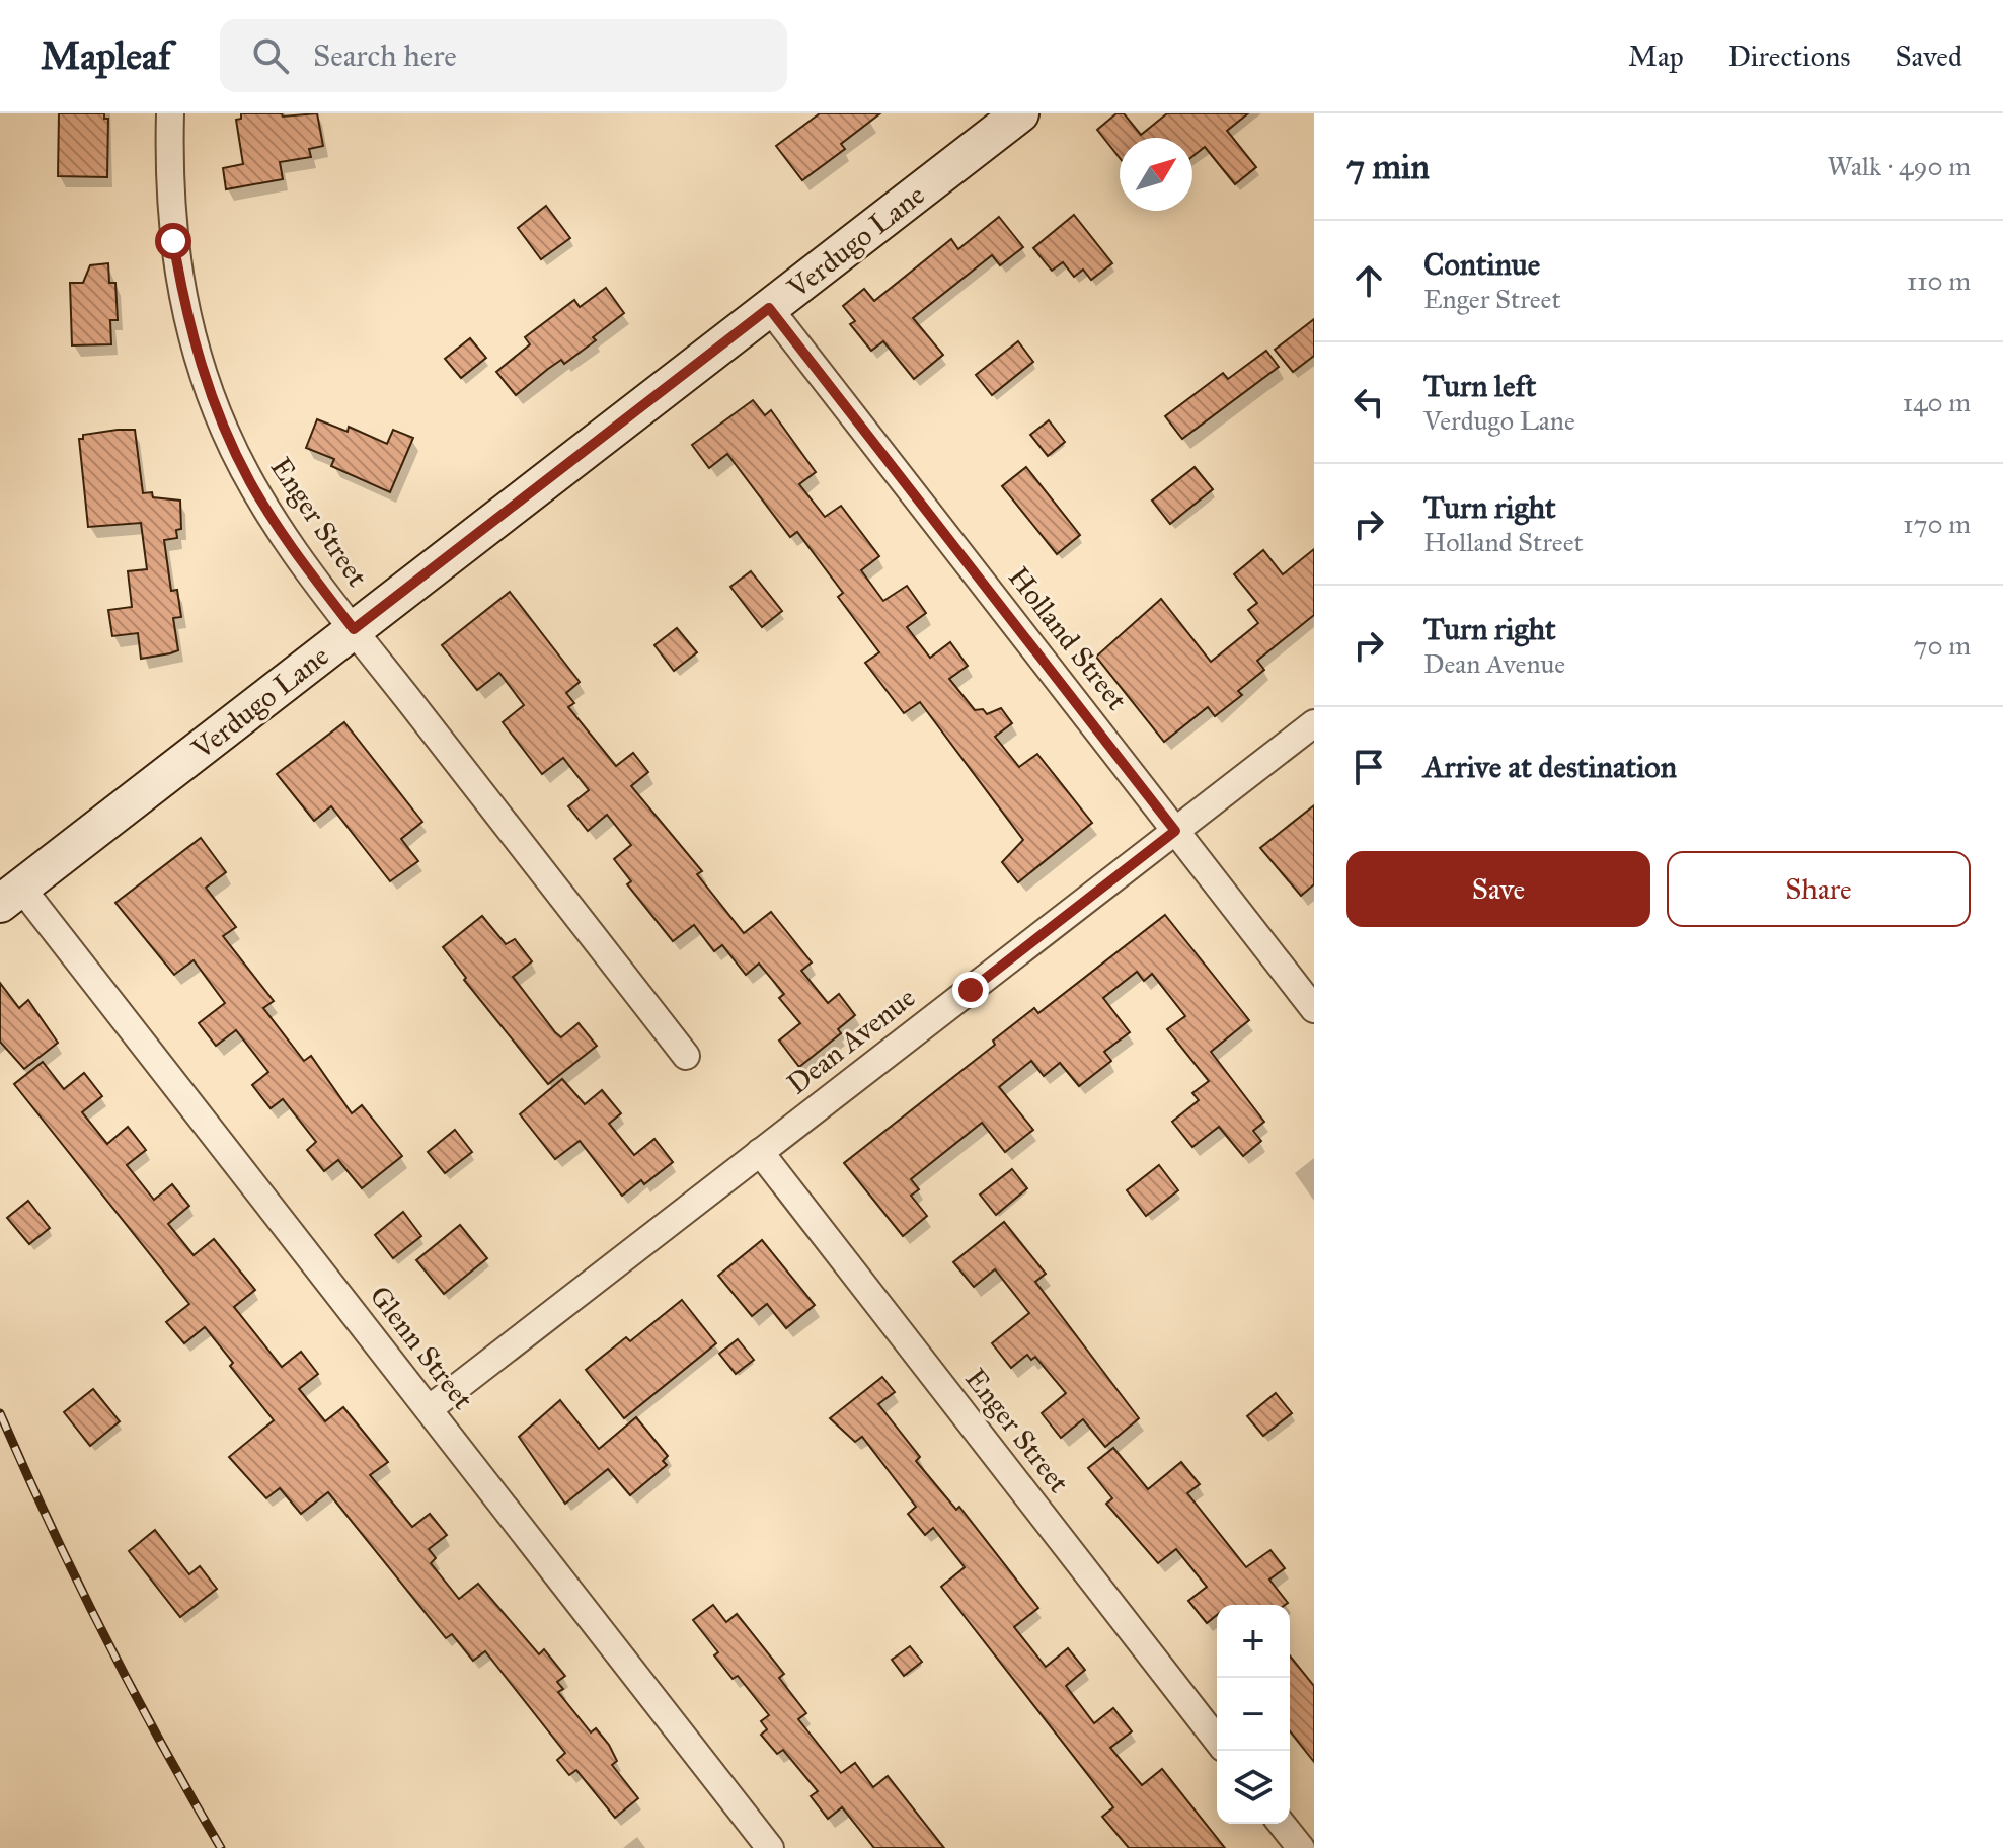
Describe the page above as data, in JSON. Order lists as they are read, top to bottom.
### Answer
{
  "streets": {
    "street": [
      "Verdugo Lane",
      "Enger Street",
      "Holland Street",
      "Dean Avenue",
      "Glenn Street"
    ]
  },
  "crossings": [
    ["Verdugo Lane", "Enger Street"],
    ["Verdugo Lane", "Holland Street"],
    ["Verdugo Lane", "Glenn Street"],
    ["Enger Street", "Dean Avenue"],
    ["Holland Street", "Dean Avenue"],
    ["Dean Avenue", "Glenn Street"]
  ],
  "north": "top right",
  "page": {
    "header": "Mapleaf",
    "search": "Search here",
    "nav": ["Map", "Directions", "Saved"],
    "heading": ["7 min", "Walk · 490 m"],
    "list": [
      ["Continue", "Enger Street", "110 m"],
      ["Turn left", "Verdugo Lane", "140 m"],
      ["Turn right", "Holland Street", "170 m"],
      ["Turn right", "Dean Avenue", "70 m"],
      "Arrive at destination"
    ],
    "buttons": ["Save", "Share"],
    "map_buttons": ["+", "−"]
  }
}
